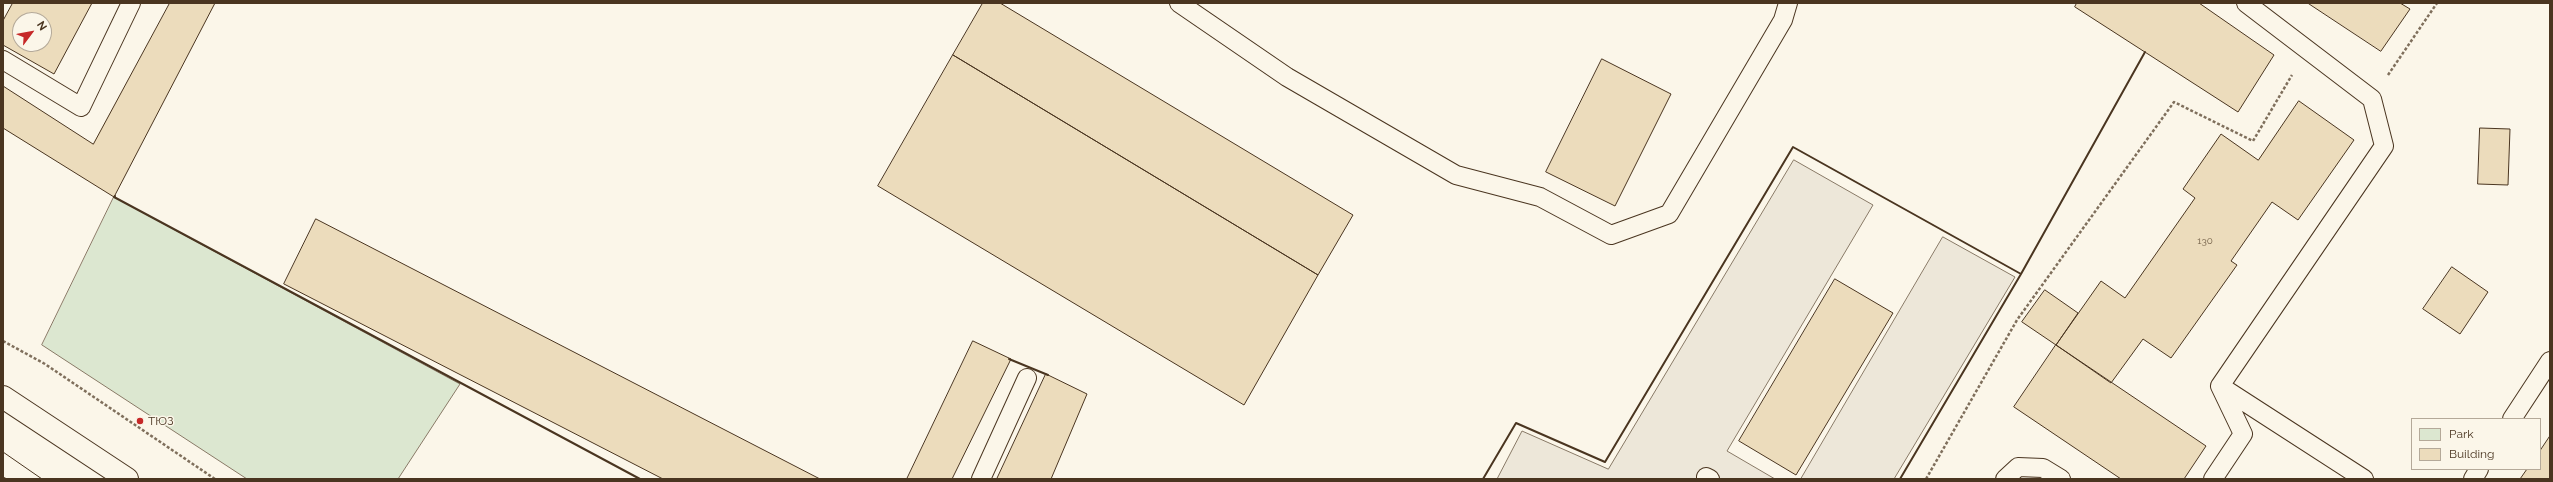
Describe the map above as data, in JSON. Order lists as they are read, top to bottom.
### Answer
{
  "places": ["ТЮЗ"],
  "house_numbers": ["130"],
  "legend": ["Park", "Building"],
  "north": "top right"
}
